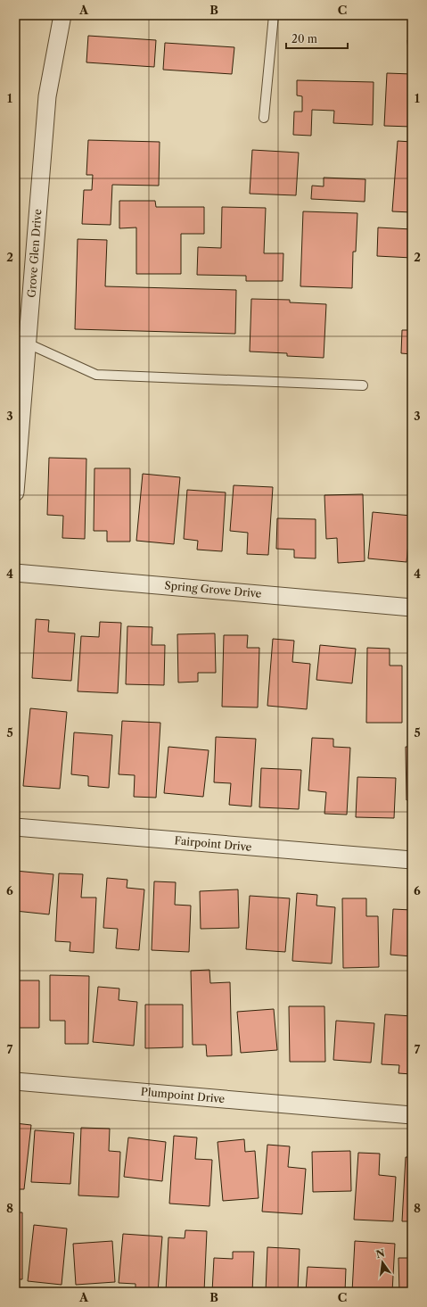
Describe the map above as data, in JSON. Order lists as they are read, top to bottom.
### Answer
{
  "streets": {
    "street": [
      "Grove Glen Drive",
      "Spring Grove Drive",
      "Fairpoint Drive",
      "Plumpoint Drive"
    ]
  },
  "scale_bar": "20 m",
  "north": "top",
  "grid": {
    "columns": ["A", "B", "C"],
    "rows": [
      "1",
      "2",
      "3",
      "4",
      "5",
      "6",
      "7",
      "8"
    ]
  }
}
